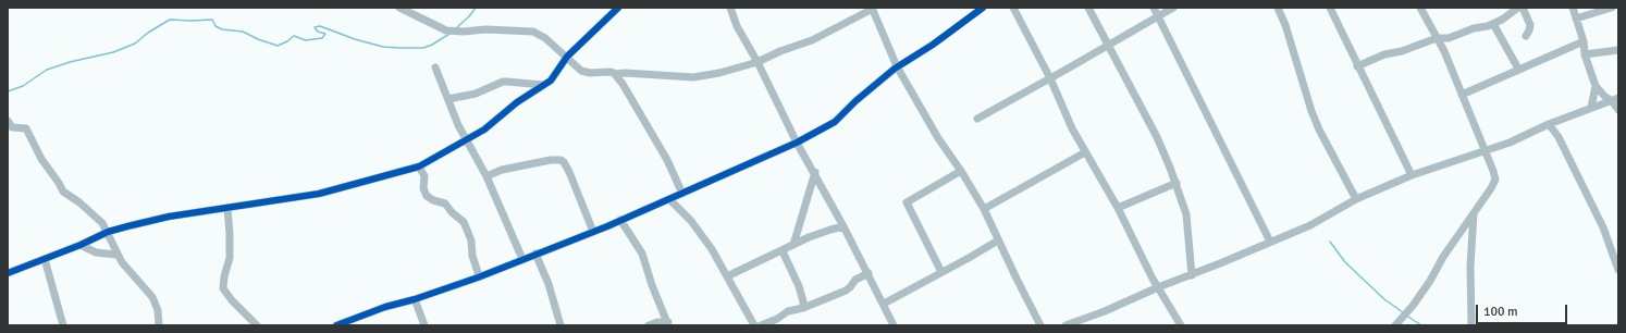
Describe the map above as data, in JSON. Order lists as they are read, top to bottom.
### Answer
{
  "scale_bar": "100 m"
}
